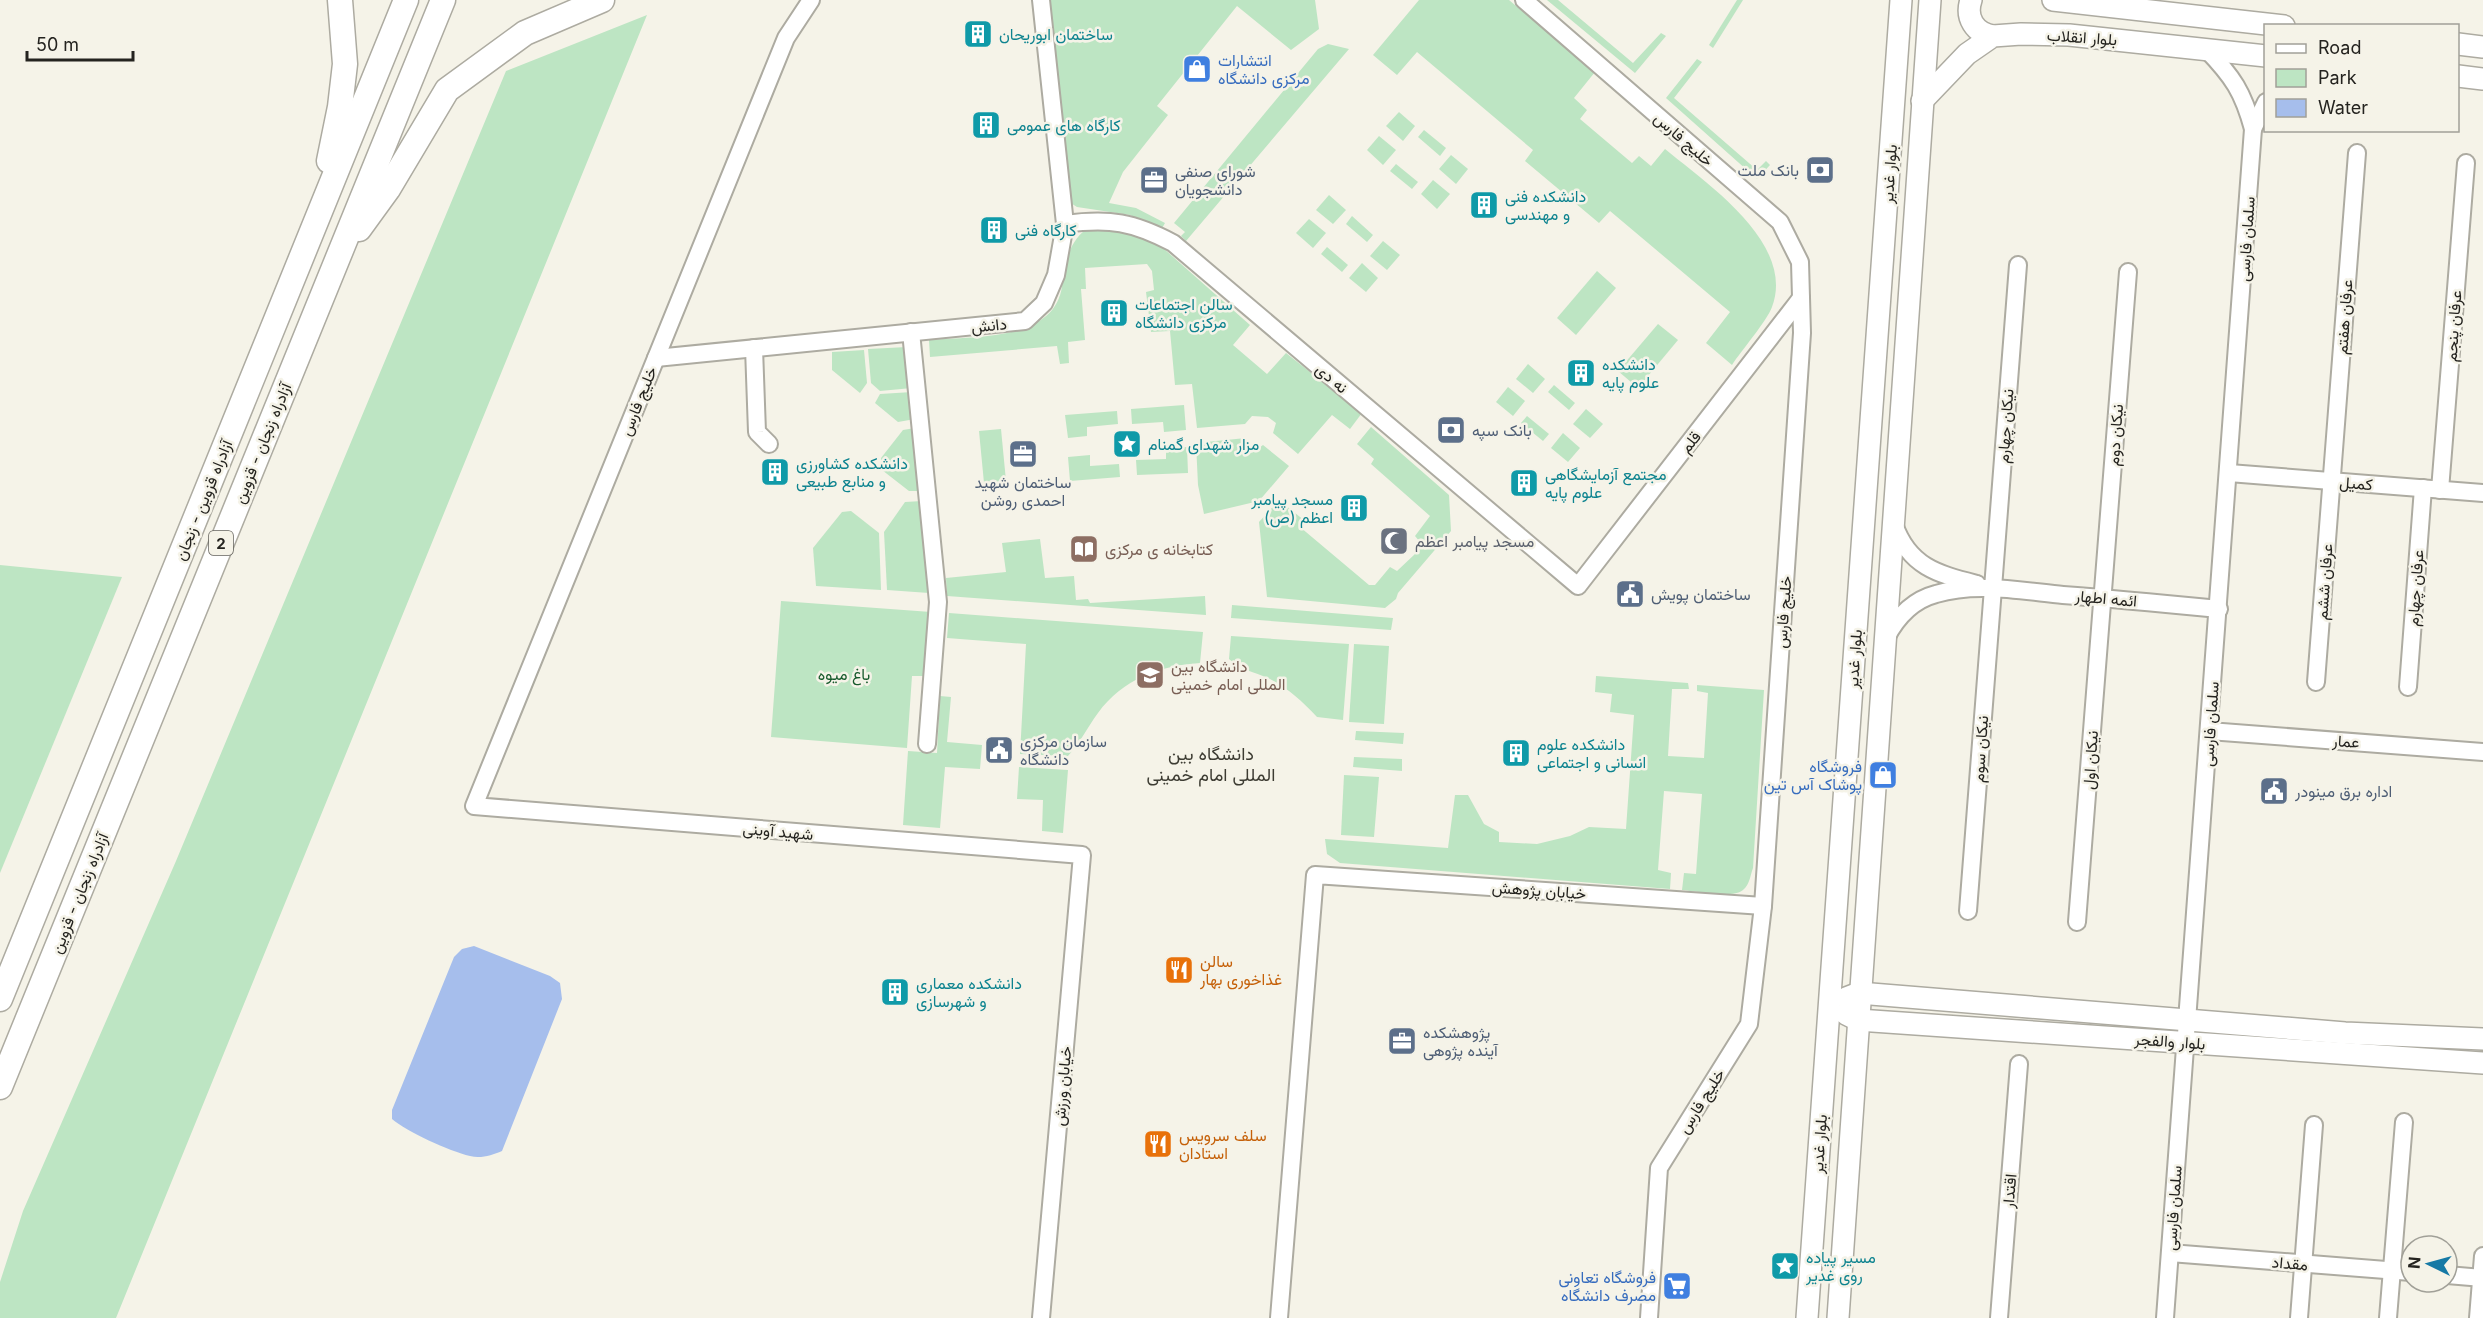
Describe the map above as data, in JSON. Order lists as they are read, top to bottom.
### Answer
{
  "streets": {
    "highway": ["آزادراه زنجان - قزوین", "آزادراه قزوین - زنجان", "2"],
    "main road": ["بلوار انقلاب", "بلوار غدیر", "بلوار والفجر"],
    "street": [
      "خلیج فارس",
      "سلمان فارسی",
      "عرفان هفتم",
      "دانش",
      "عرفان پنجم",
      "نه دی",
      "نیکان چهارم",
      "نیکان دوم",
      "قلم",
      "کمیل",
      "عرفان ششم",
      "عرفان چهارم",
      "ائمه اطهار",
      "عمار",
      "نیکان سوم",
      "نیکان اول",
      "شهید آوینی",
      "خیابان پژوهش",
      "خیابان ورزش",
      "اقتدار",
      "مقداد"
    ]
  },
  "crossings": [
    ["بلوار انقلاب", "سلمان فارسی"],
    ["خلیج فارس", "دانش"],
    ["خلیج فارس", "قلم"],
    ["خلیج فارس", "شهید آوینی"],
    ["خلیج فارس", "خیابان پژوهش"],
    ["بلوار غدیر", "ائمه اطهار"],
    ["بلوار غدیر", "بلوار والفجر"],
    ["سلمان فارسی", "کمیل"],
    ["سلمان فارسی", "ائمه اطهار"],
    ["سلمان فارسی", "عمار"],
    ["سلمان فارسی", "بلوار والفجر"],
    ["سلمان فارسی", "مقداد"],
    ["عرفان هفتم", "کمیل"],
    ["عرفان هفتم", "عرفان ششم"],
    ["دانش", "نه دی"],
    ["عرفان پنجم", "کمیل"],
    ["نه دی", "قلم"],
    ["نیکان چهارم", "ائمه اطهار"],
    ["نیکان چهارم", "نیکان سوم"],
    ["نیکان دوم", "ائمه اطهار"],
    ["نیکان دوم", "نیکان اول"],
    ["کمیل", "عرفان ششم"],
    ["کمیل", "عرفان چهارم"],
    ["ائمه اطهار", "نیکان سوم"],
    ["ائمه اطهار", "نیکان اول"],
    ["شهید آوینی", "خیابان ورزش"]
  ],
  "districts": ["دانشگاه بین المللی امام خمینی"],
  "parks": ["باغ میوه"],
  "places": {
    "building": [
      "ساختمان ابوریحان",
      "کارگاه های عمومی",
      "دانشکده فنی و مهندسی",
      "کارگاه فنی",
      "سالن اجتماعات مرکزی دانشگاه",
      "دانشکده علوم پایه",
      "دانشکده کشاورزی و منابع طبیعی",
      "مجتمع آزمایشگاهی علوم پایه",
      "مسجد پیامبر اعظم (ص)",
      "دانشکده علوم انسانی و اجتماعی",
      "دانشکده معماری و شهرسازی"
    ],
    "shop": ["انتشارات مرکزی دانشگاه", "فروشگاه پوشاک آس تین"],
    "bank": ["بانک ملت", "بانک سپه"],
    "office": ["شورای صنفی دانشجویان", "ساختمان شهید احمدی روشن", "پژوهشکده آینده پژوهی"],
    "place": ["مزار شهدای گمنام", "مسیر پیاده روی غدیر"],
    "mosque": ["مسجد پیامبر اعظم"],
    "library": ["کتابخانه ی مرکزی"],
    "public building": ["ساختمان پویش", "سازمان مرکزی دانشگاه", "اداره برق مینودر"],
    "school or university": ["دانشگاه بین المللی امام خمینی"],
    "restaurant": ["سالن غذاخوری بهار", "سلف سرویس استادان"],
    "supermarket": ["فروشگاه تعاونی مصرف دانشگاه"]
  },
  "legend": ["Road", "Park", "Water"],
  "scale_bar": "50 m",
  "north": "left"
}
